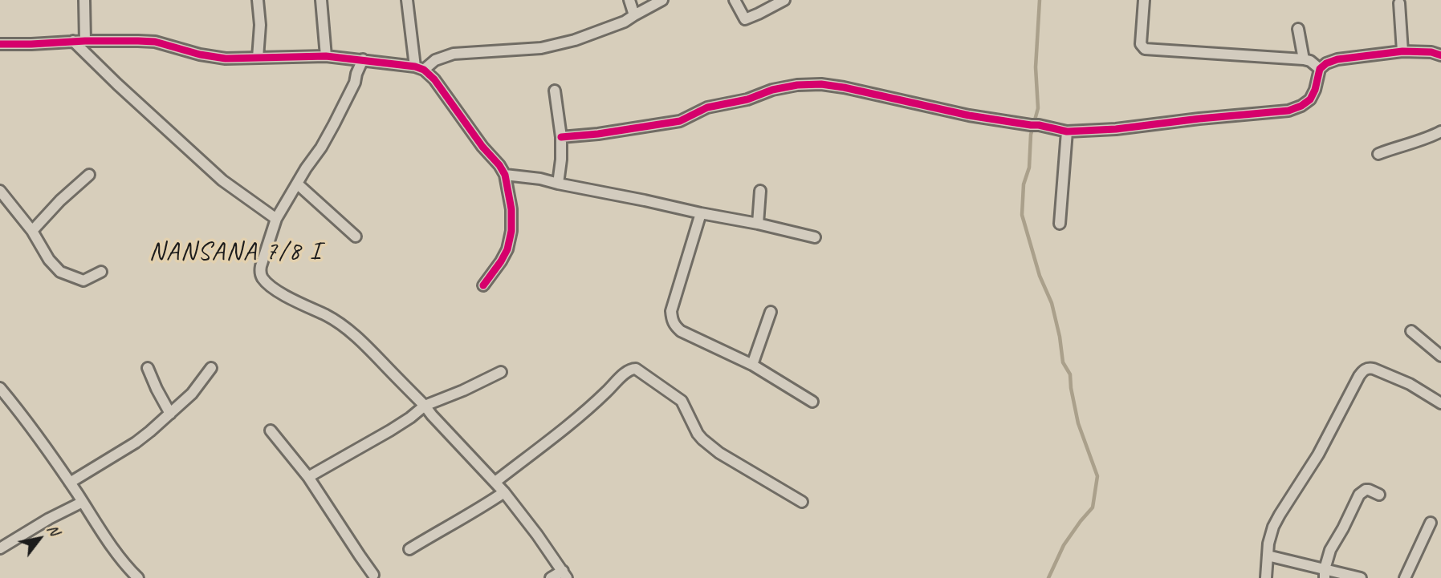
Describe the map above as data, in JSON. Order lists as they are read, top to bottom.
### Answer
{
  "districts": ["NANSANA 7/8 I"],
  "north": "top right"
}
